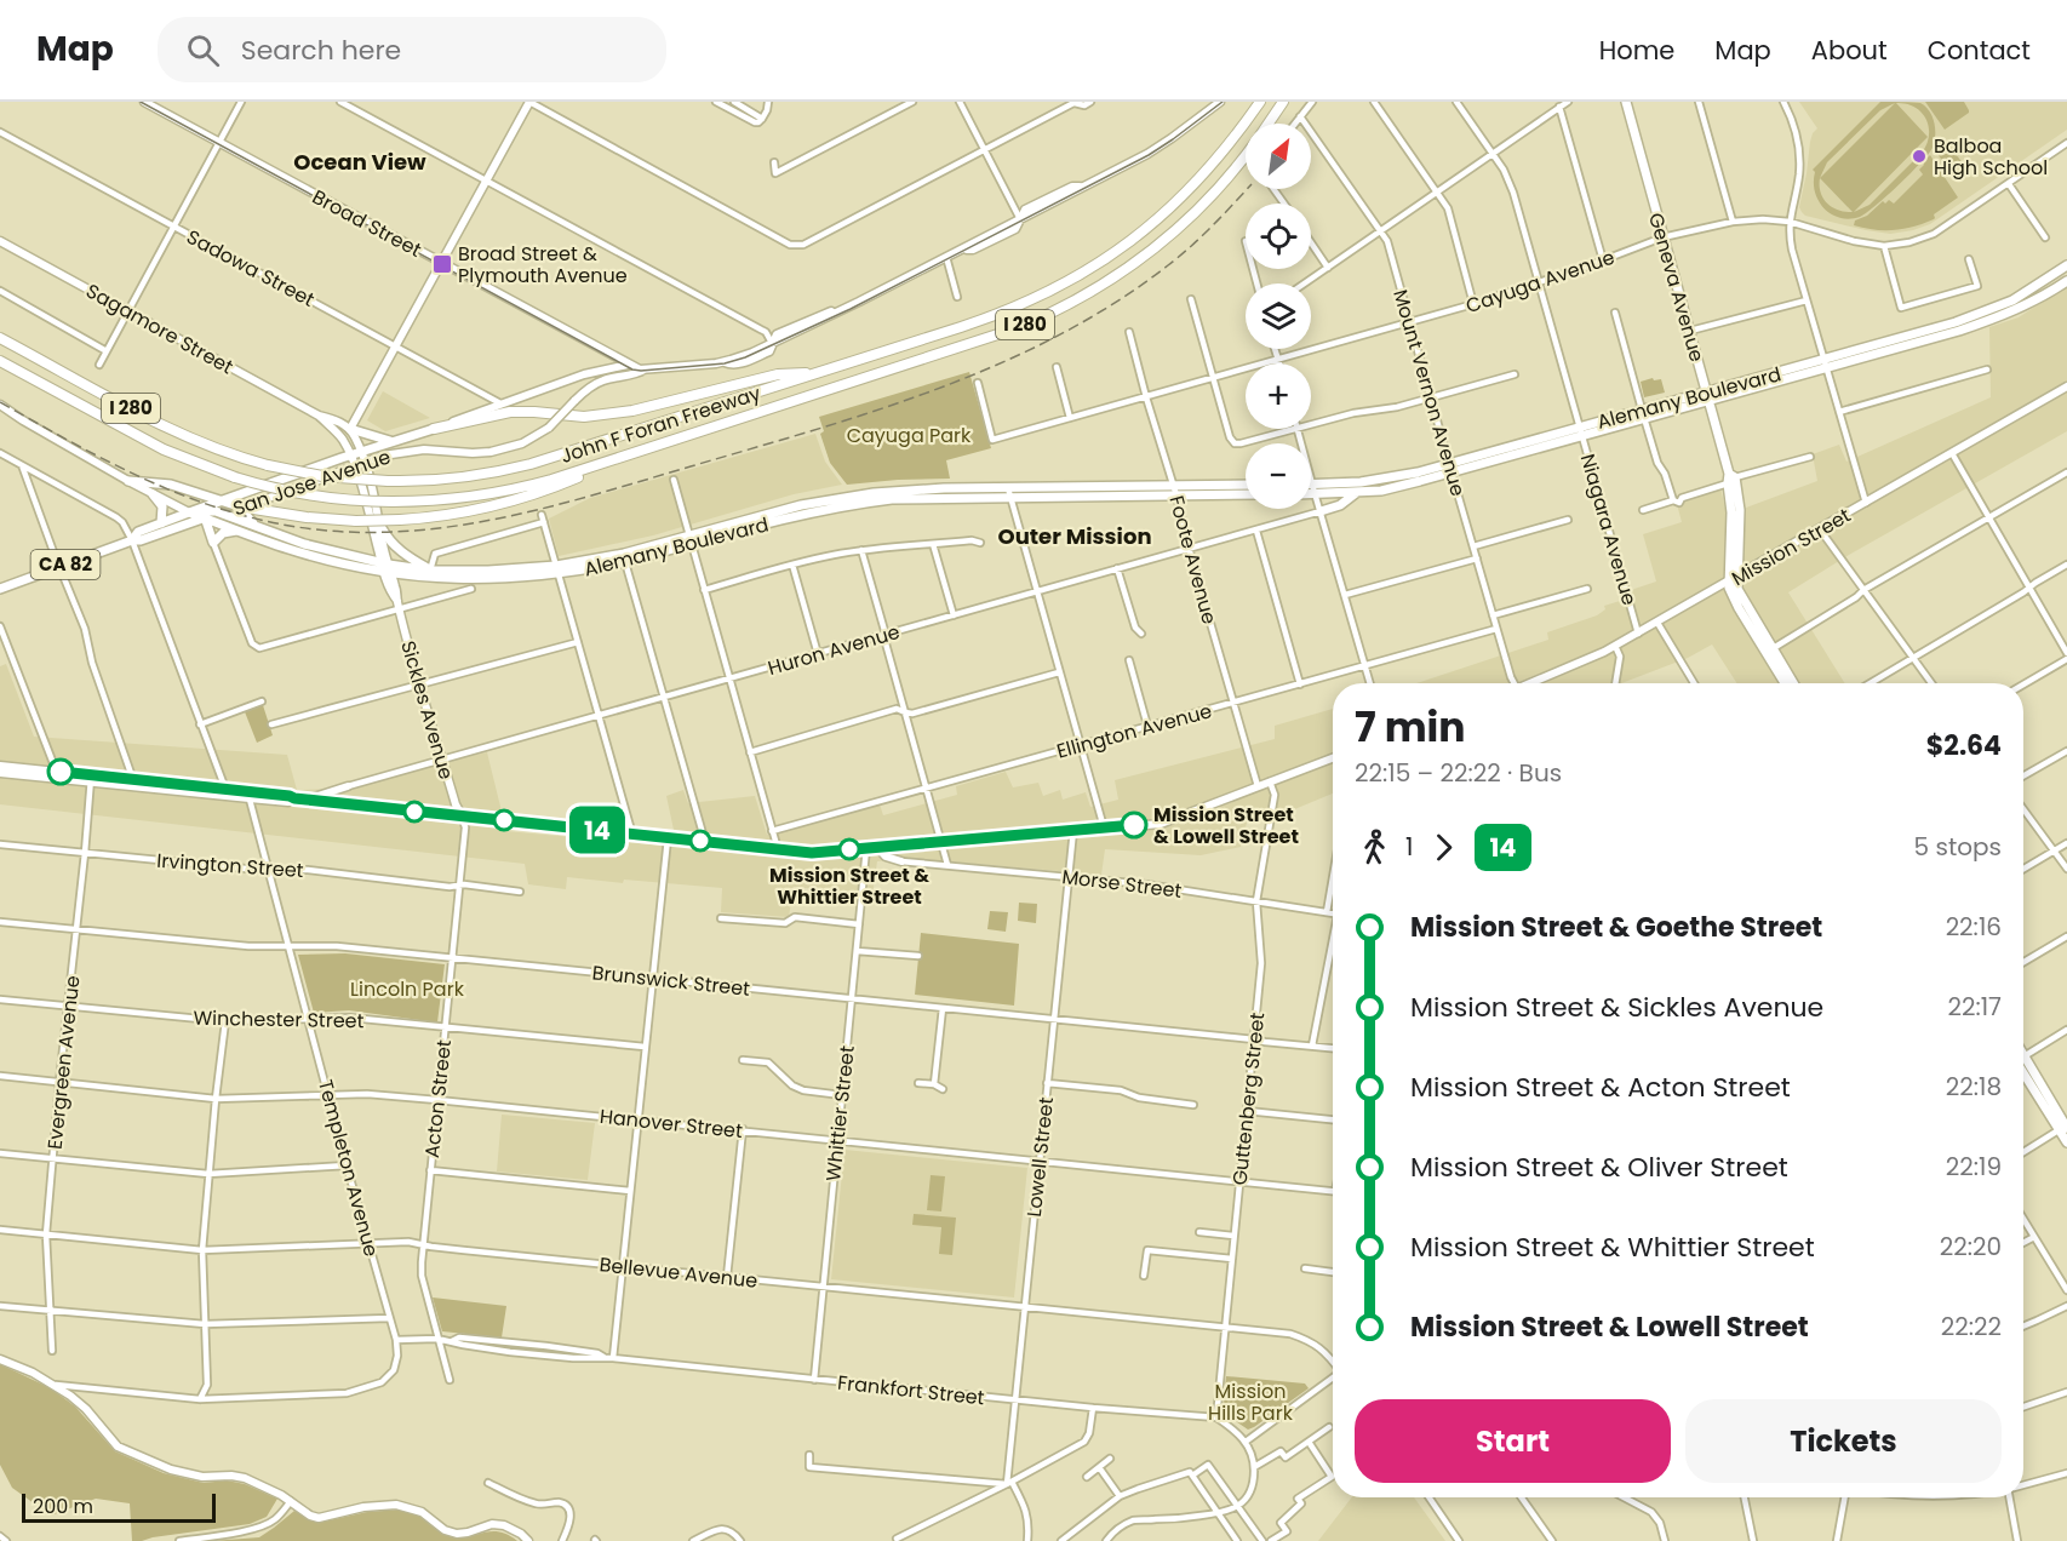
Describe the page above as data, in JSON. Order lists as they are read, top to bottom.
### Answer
{
  "streets": {
    "highway": ["I 280", "John F Foran Freeway"],
    "main road": [
      "Broad Street",
      "Geneva Avenue",
      "Sagamore Street",
      "Alemany Boulevard",
      "San Jose Avenue",
      "Mission Street",
      "CA 82",
      "Sickles Avenue"
    ],
    "street": [
      "Sadowa Street",
      "Cayuga Avenue",
      "Mount Vernon Avenue",
      "Niagara Avenue",
      "Foote Avenue",
      "Huron Avenue",
      "Ellington Avenue",
      "Irvington Street",
      "Morse Street",
      "Brunswick Street",
      "Winchester Street",
      "Evergreen Avenue",
      "Acton Street",
      "Guttenberg Street",
      "Whittier Street",
      "Hanover Street",
      "Lowell Street",
      "Templeton Avenue",
      "Bellevue Avenue",
      "Frankfort Street"
    ]
  },
  "crossings": [
    ["Broad Street", "San Jose Avenue"],
    ["Sadowa Street", "San Jose Avenue"],
    ["Cayuga Avenue", "Geneva Avenue"],
    ["Cayuga Avenue", "Mount Vernon Avenue"],
    ["Cayuga Avenue", "Niagara Avenue"],
    ["Cayuga Avenue", "Foote Avenue"],
    ["Geneva Avenue", "Alemany Boulevard"],
    ["Geneva Avenue", "Mission Street"],
    ["Sagamore Street", "San Jose Avenue"],
    ["Sagamore Street", "Sickles Avenue"],
    ["Mount Vernon Avenue", "Alemany Boulevard"],
    ["Mount Vernon Avenue", "Ellington Avenue"],
    ["Alemany Boulevard", "San Jose Avenue"],
    ["Alemany Boulevard", "Niagara Avenue"],
    ["Alemany Boulevard", "Foote Avenue"],
    ["Alemany Boulevard", "Sickles Avenue"],
    ["San Jose Avenue", "Sickles Avenue"],
    ["Niagara Avenue", "Mission Street"],
    ["Foote Avenue", "Huron Avenue"],
    ["Foote Avenue", "Ellington Avenue"],
    ["Huron Avenue", "Sickles Avenue"],
    ["Sickles Avenue", "Acton Street"],
    ["Irvington Street", "Evergreen Avenue"],
    ["Irvington Street", "Acton Street"],
    ["Irvington Street", "Templeton Avenue"],
    ["Morse Street", "Guttenberg Street"],
    ["Morse Street", "Lowell Street"],
    ["Brunswick Street", "Evergreen Avenue"],
    ["Brunswick Street", "Acton Street"],
    ["Brunswick Street", "Guttenberg Street"],
    ["Brunswick Street", "Whittier Street"],
    ["Brunswick Street", "Lowell Street"],
    ["Brunswick Street", "Templeton Avenue"],
    ["Winchester Street", "Evergreen Avenue"],
    ["Winchester Street", "Acton Street"],
    ["Winchester Street", "Templeton Avenue"],
    ["Evergreen Avenue", "Hanover Street"],
    ["Evergreen Avenue", "Bellevue Avenue"],
    ["Acton Street", "Hanover Street"],
    ["Acton Street", "Bellevue Avenue"],
    ["Acton Street", "Frankfort Street"],
    ["Guttenberg Street", "Hanover Street"],
    ["Guttenberg Street", "Bellevue Avenue"],
    ["Guttenberg Street", "Frankfort Street"],
    ["Whittier Street", "Hanover Street"],
    ["Whittier Street", "Bellevue Avenue"],
    ["Whittier Street", "Frankfort Street"],
    ["Hanover Street", "Lowell Street"],
    ["Hanover Street", "Templeton Avenue"],
    ["Lowell Street", "Bellevue Avenue"],
    ["Lowell Street", "Frankfort Street"],
    ["Templeton Avenue", "Bellevue Avenue"],
    ["Templeton Avenue", "Frankfort Street"]
  ],
  "districts": ["Ocean View", "Outer Mission"],
  "parks": ["Cayuga Park", "Lincoln Park", "Mission Hills Park"],
  "places": {
    "other": ["Balboa High School", "Mission Street & Lowell Street", "Mission Street & Whittier Street"],
    "transit": ["Broad Street & Plymouth Avenue"]
  },
  "lines": ["bus line 14"],
  "scale_bar": "200 m",
  "north": "top right",
  "page": {
    "header": "Map",
    "search": "Search here",
    "nav": [
      "Home",
      "Map",
      "About",
      "Contact"
    ],
    "on_map": "14",
    "map_buttons": ["+", "−"],
    "heading": ["7 min", "22:15 – 22:22 · Bus", "$2.64"],
    "legs": ["1", "14", "5 stops"],
    "list": [
      {
        "name": "Mission Street & Goethe Street",
        "value": "22:16"
      },
      {
        "name": "Mission Street & Sickles Avenue",
        "value": "22:17"
      },
      {
        "name": "Mission Street & Acton Street",
        "value": "22:18"
      },
      {
        "name": "Mission Street & Oliver Street",
        "value": "22:19"
      },
      {
        "name": "Mission Street & Whittier Street",
        "value": "22:20"
      },
      {
        "name": "Mission Street & Lowell Street",
        "value": "22:22"
      }
    ],
    "buttons": ["Start", "Tickets"],
    "scale": "200 m"
  }
}
